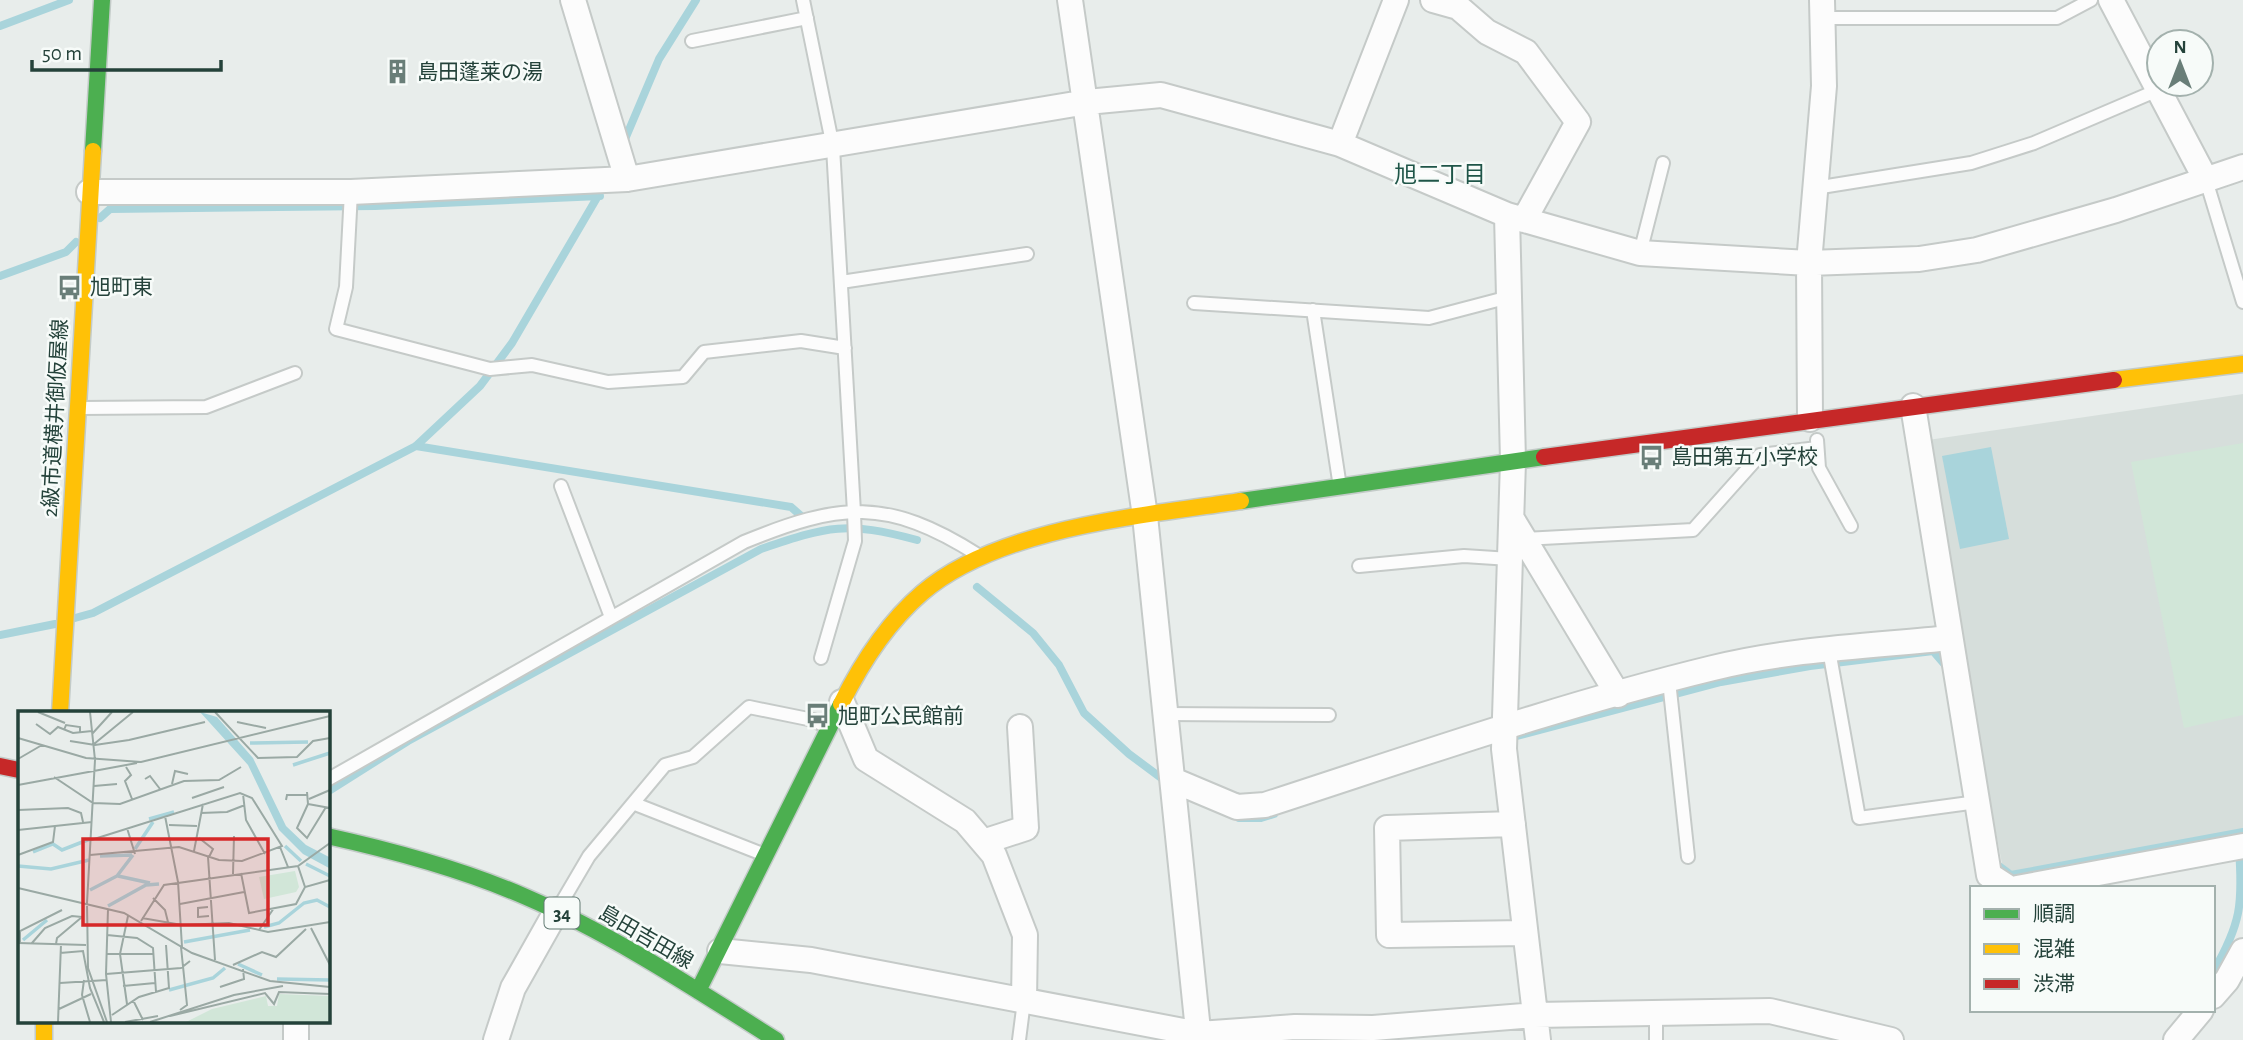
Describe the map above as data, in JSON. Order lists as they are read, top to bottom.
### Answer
{
  "streets": {
    "street": ["2級市道横井御仮屋線", "34", "島田吉田線"]
  },
  "districts": ["旭二丁目"],
  "places": {
    "building": ["島田蓬莱の湯"],
    "bus stop": ["旭町東", "島田第五小学校", "旭町公民館前"]
  },
  "legend": ["順調", "混雑", "渋滞"],
  "scale_bar": "50 m",
  "north": "top"
}
